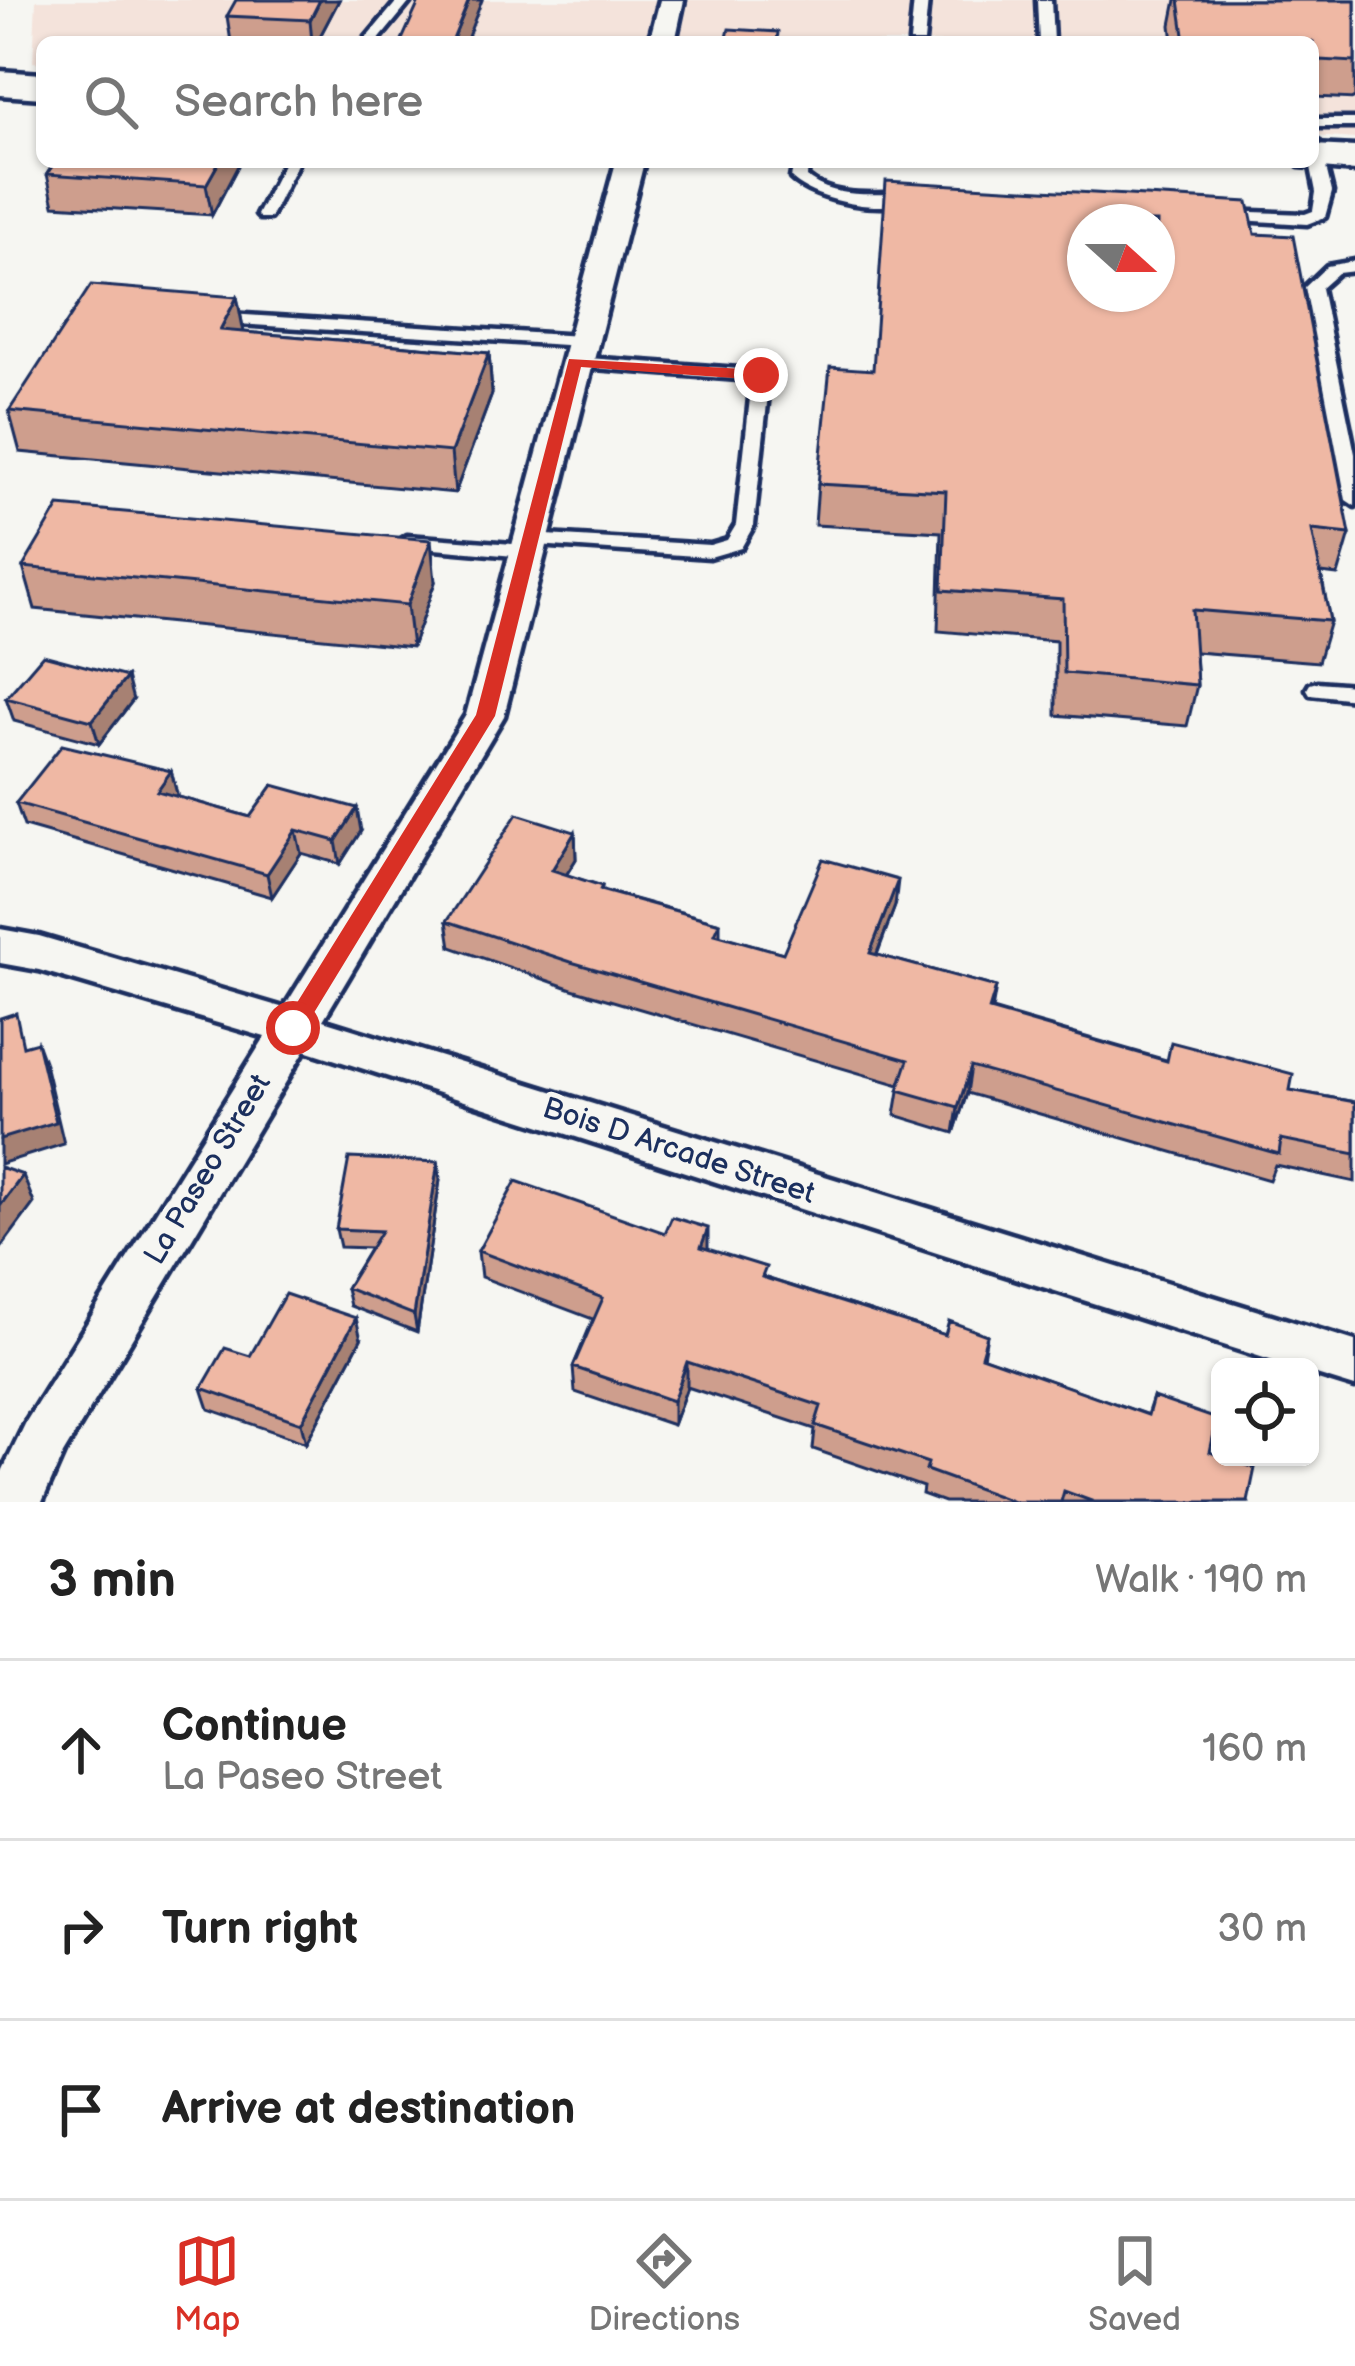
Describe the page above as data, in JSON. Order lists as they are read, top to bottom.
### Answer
{
  "streets": {
    "street": ["Bois D Arcade Street", "La Paseo Street"]
  },
  "crossings": [
    ["Bois D Arcade Street", "La Paseo Street"]
  ],
  "north": "right",
  "page": {
    "search": "Search here",
    "heading": ["3 min", "Walk · 190 m"],
    "list": [
      ["Continue", "La Paseo Street", "160 m"],
      ["Turn right", "30 m"],
      "Arrive at destination"
    ],
    "nav": ["Map", "Directions", "Saved"]
  }
}
